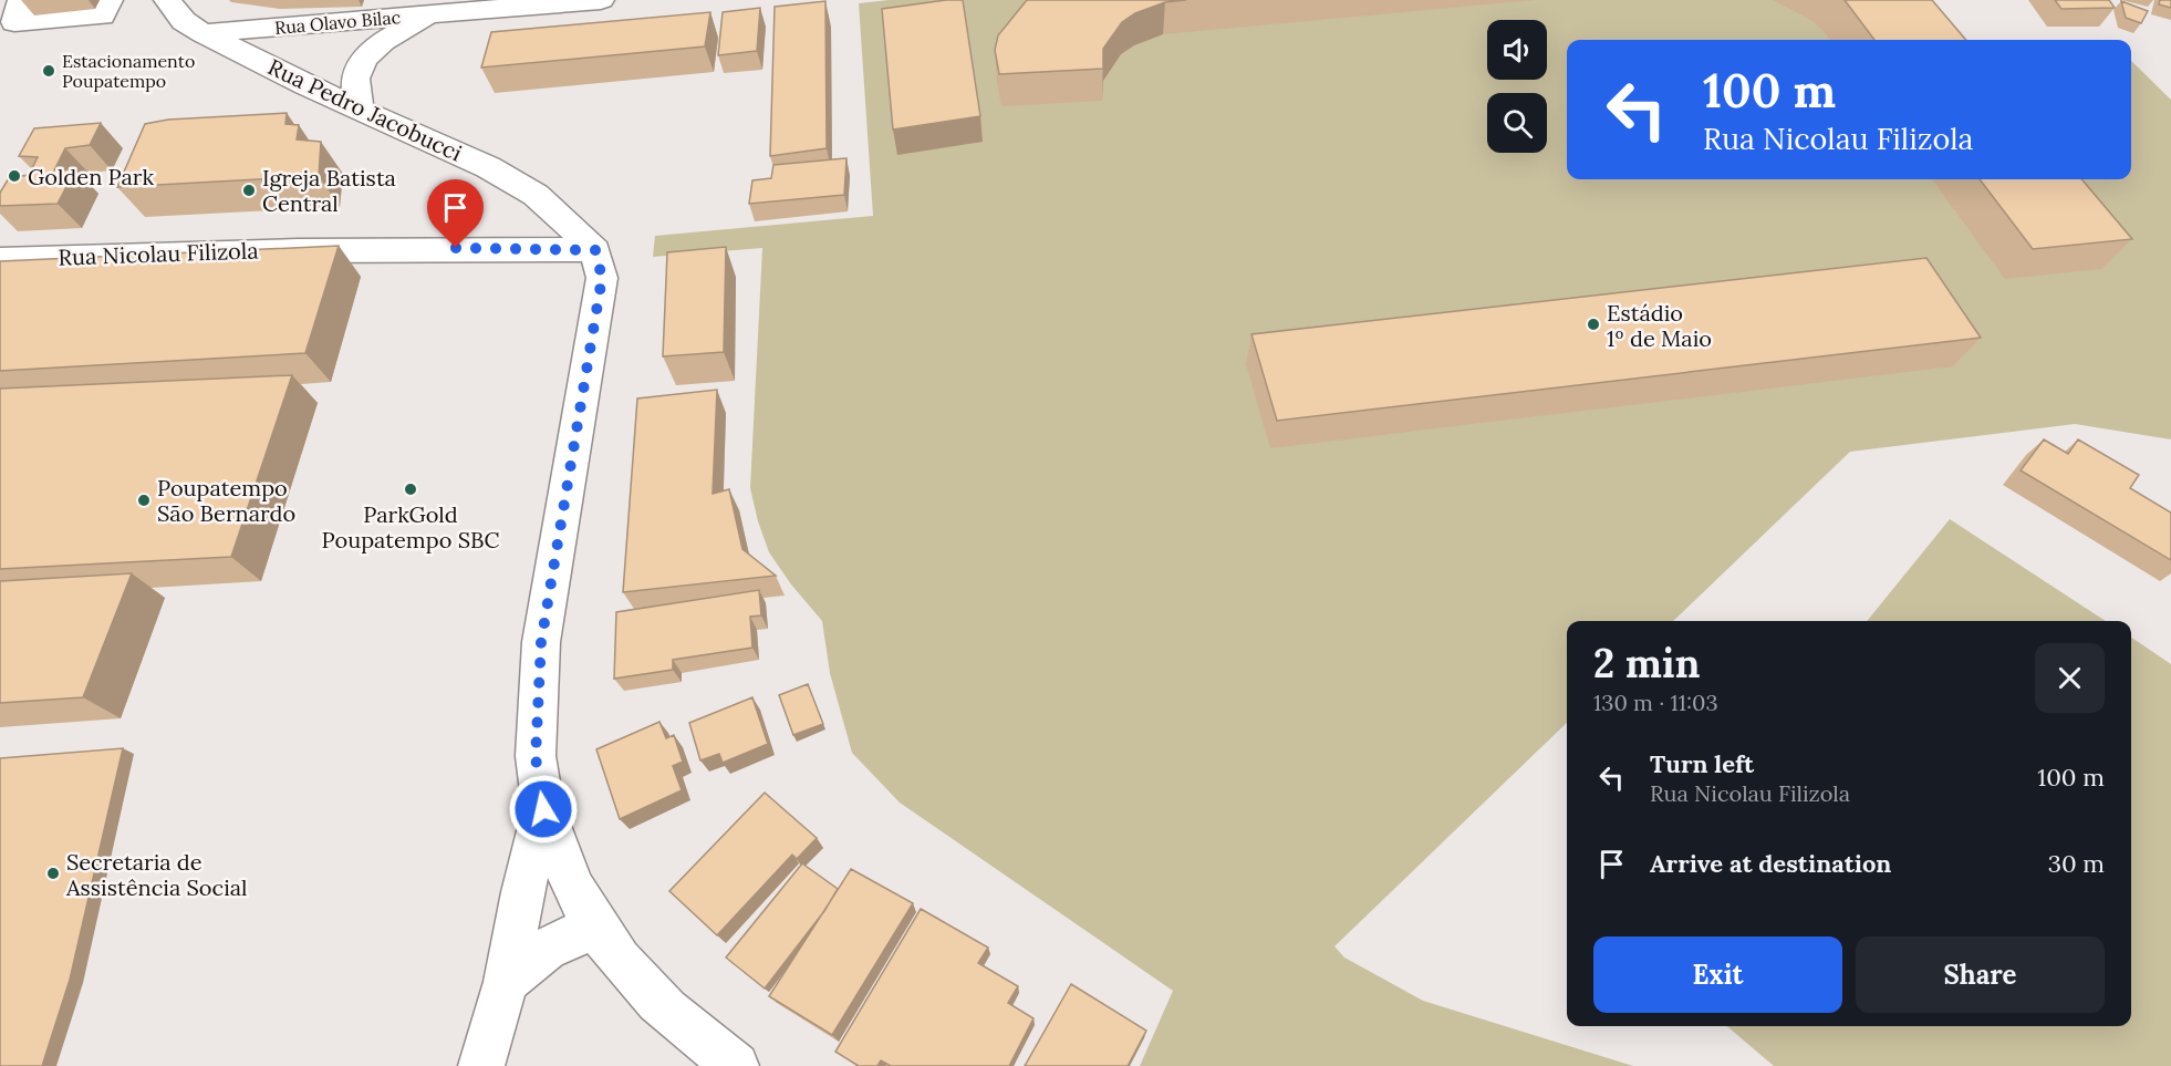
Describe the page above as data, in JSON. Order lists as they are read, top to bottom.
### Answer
{
  "streets": {
    "street": ["Rua Olavo Bilac", "Rua Pedro Jacobucci", "Rua Nicolau Filizola"]
  },
  "crossings": [
    ["Rua Olavo Bilac", "Rua Pedro Jacobucci"],
    ["Rua Pedro Jacobucci", "Rua Nicolau Filizola"]
  ],
  "places": [
    "Estacionamento Poupatempo",
    "Golden Park",
    "Igreja Batista Central",
    "Estádio 1º de Maio",
    "ParkGold Poupatempo SBC",
    "Poupatempo São Bernardo",
    "Secretaria de Assistência Social"
  ],
  "page": {
    "turn": ["100 m", "Rua Nicolau Filizola"],
    "heading": ["2 min", "130 m · 11:03"],
    "list": [
      {
        "name": "Turn left",
        "note": "Rua Nicolau Filizola",
        "value": "100 m"
      },
      {
        "name": "Arrive at destination",
        "value": "30 m"
      }
    ],
    "buttons": ["Exit", "Share"]
  }
}
